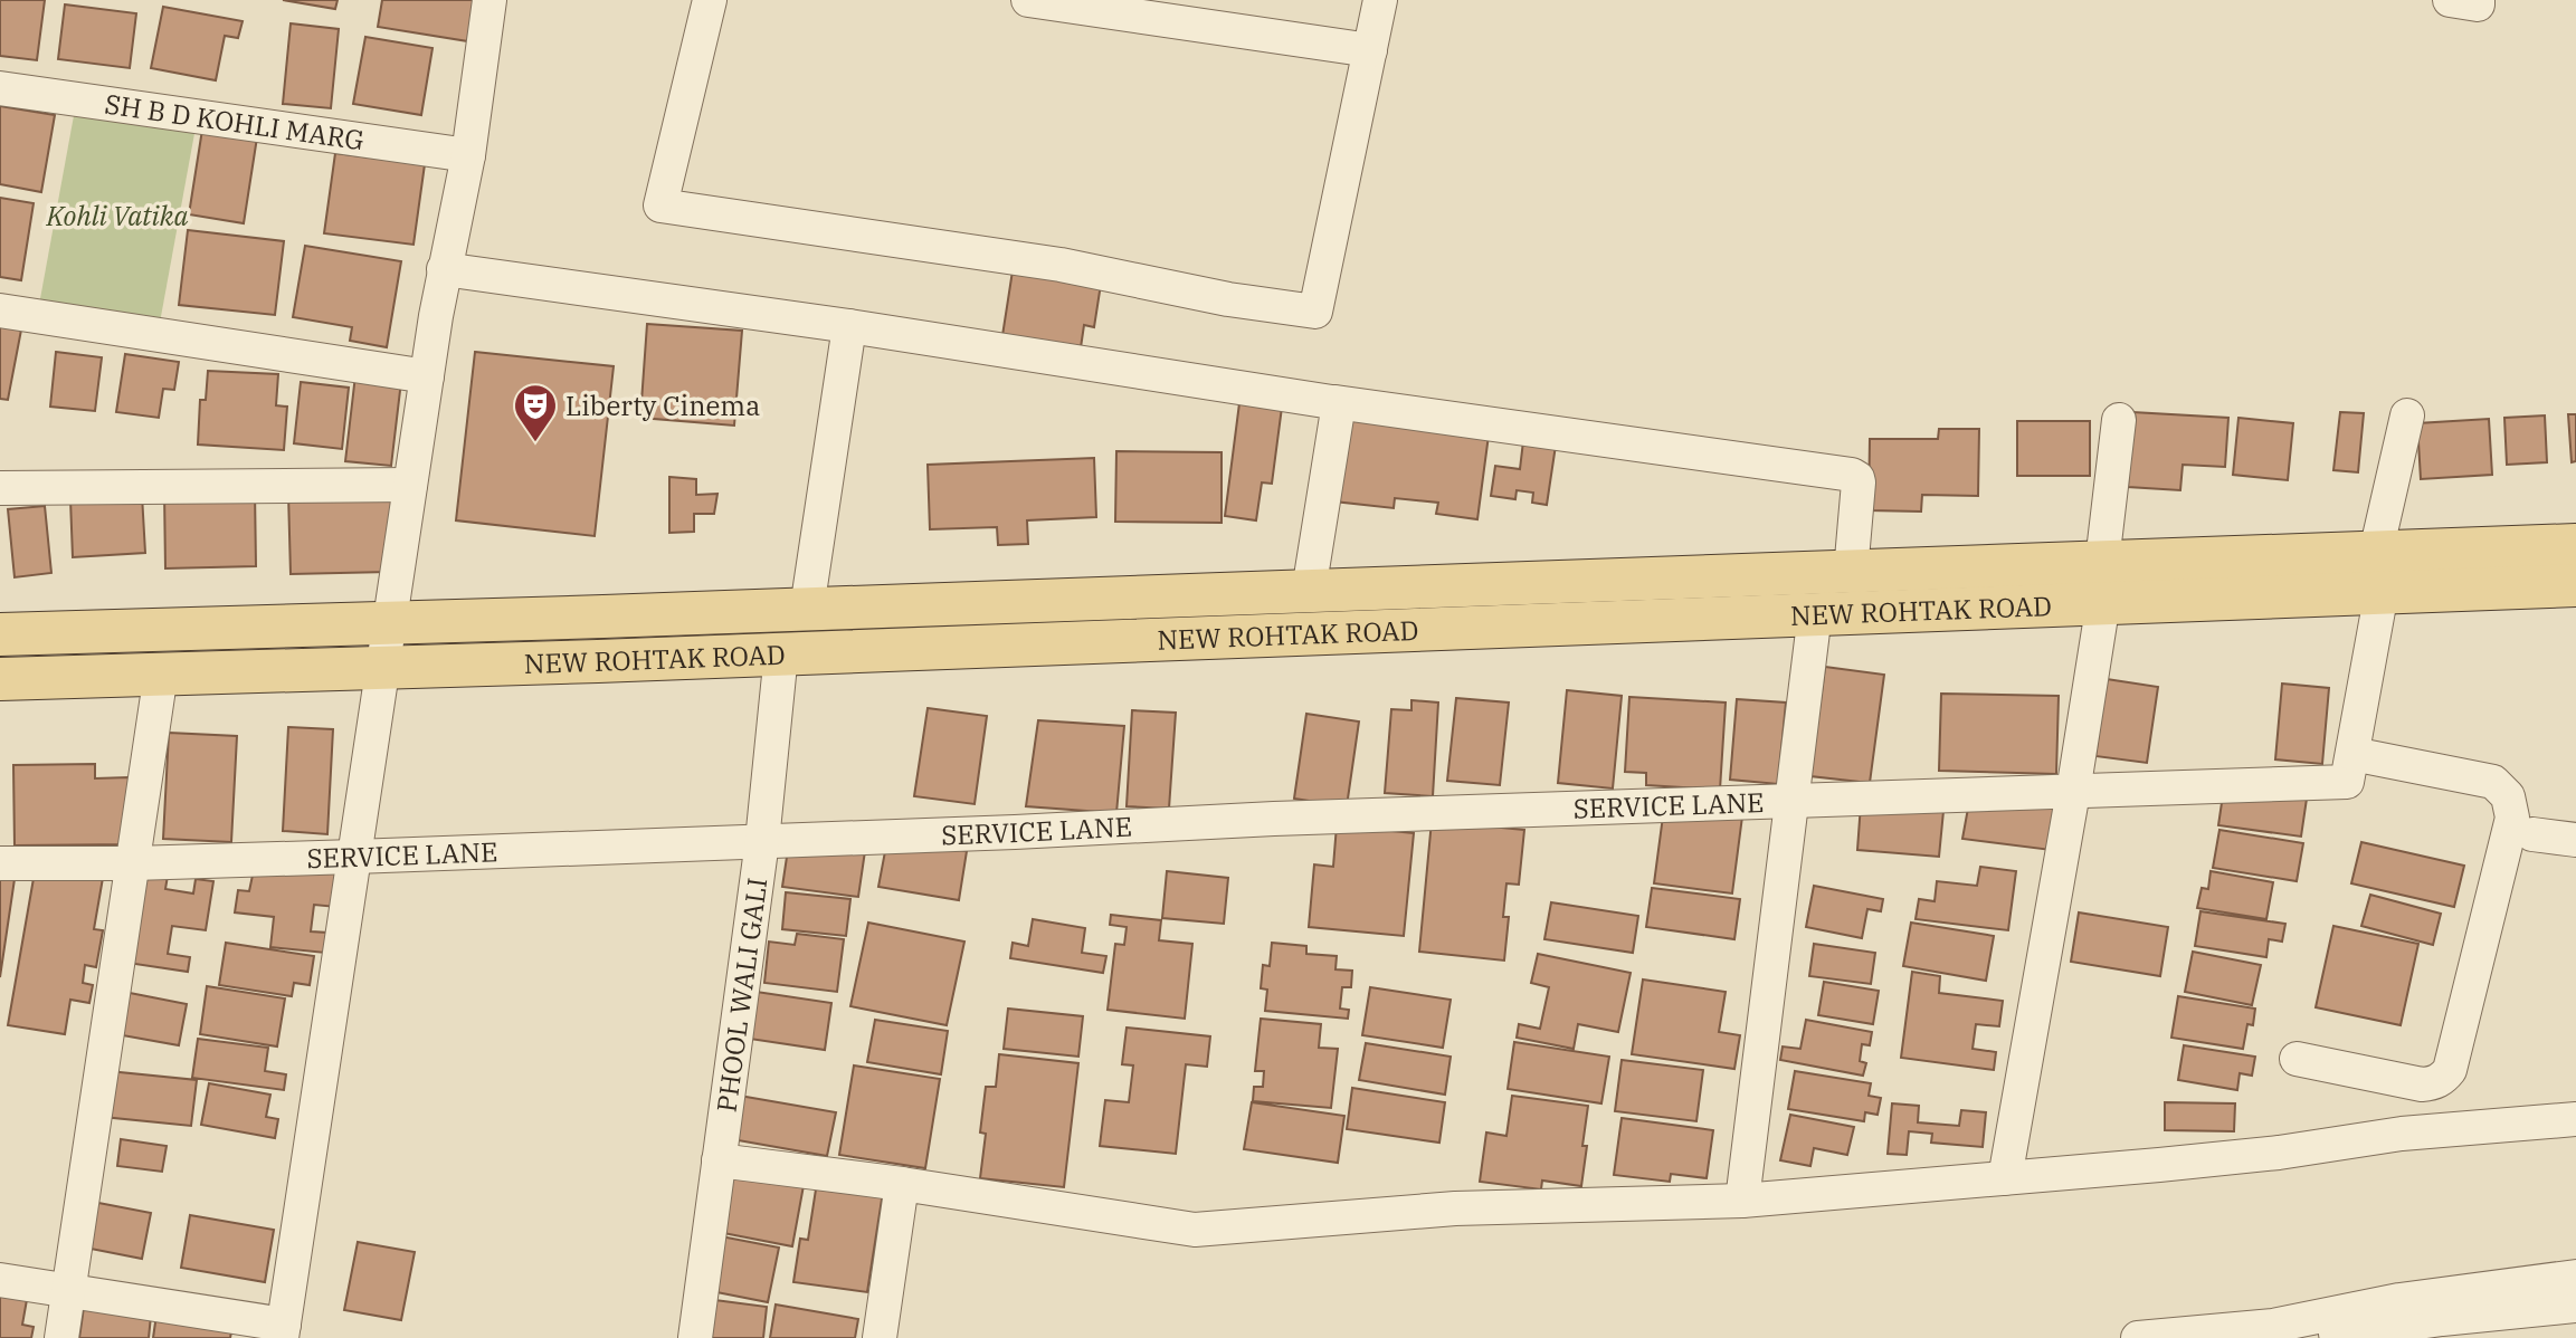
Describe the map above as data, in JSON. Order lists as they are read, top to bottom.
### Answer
{
  "streets": {
    "main road": ["NEW ROHTAK ROAD"],
    "street": ["SH B D KOHLI MARG", "SERVICE LANE", "PHOOL WALI GALI"]
  },
  "crossings": [
    ["NEW ROHTAK ROAD", "PHOOL WALI GALI"],
    ["SERVICE LANE", "PHOOL WALI GALI"]
  ],
  "parks": ["Kohli Vatika"],
  "places": {
    "theatre": ["Liberty Cinema"]
  }
}
